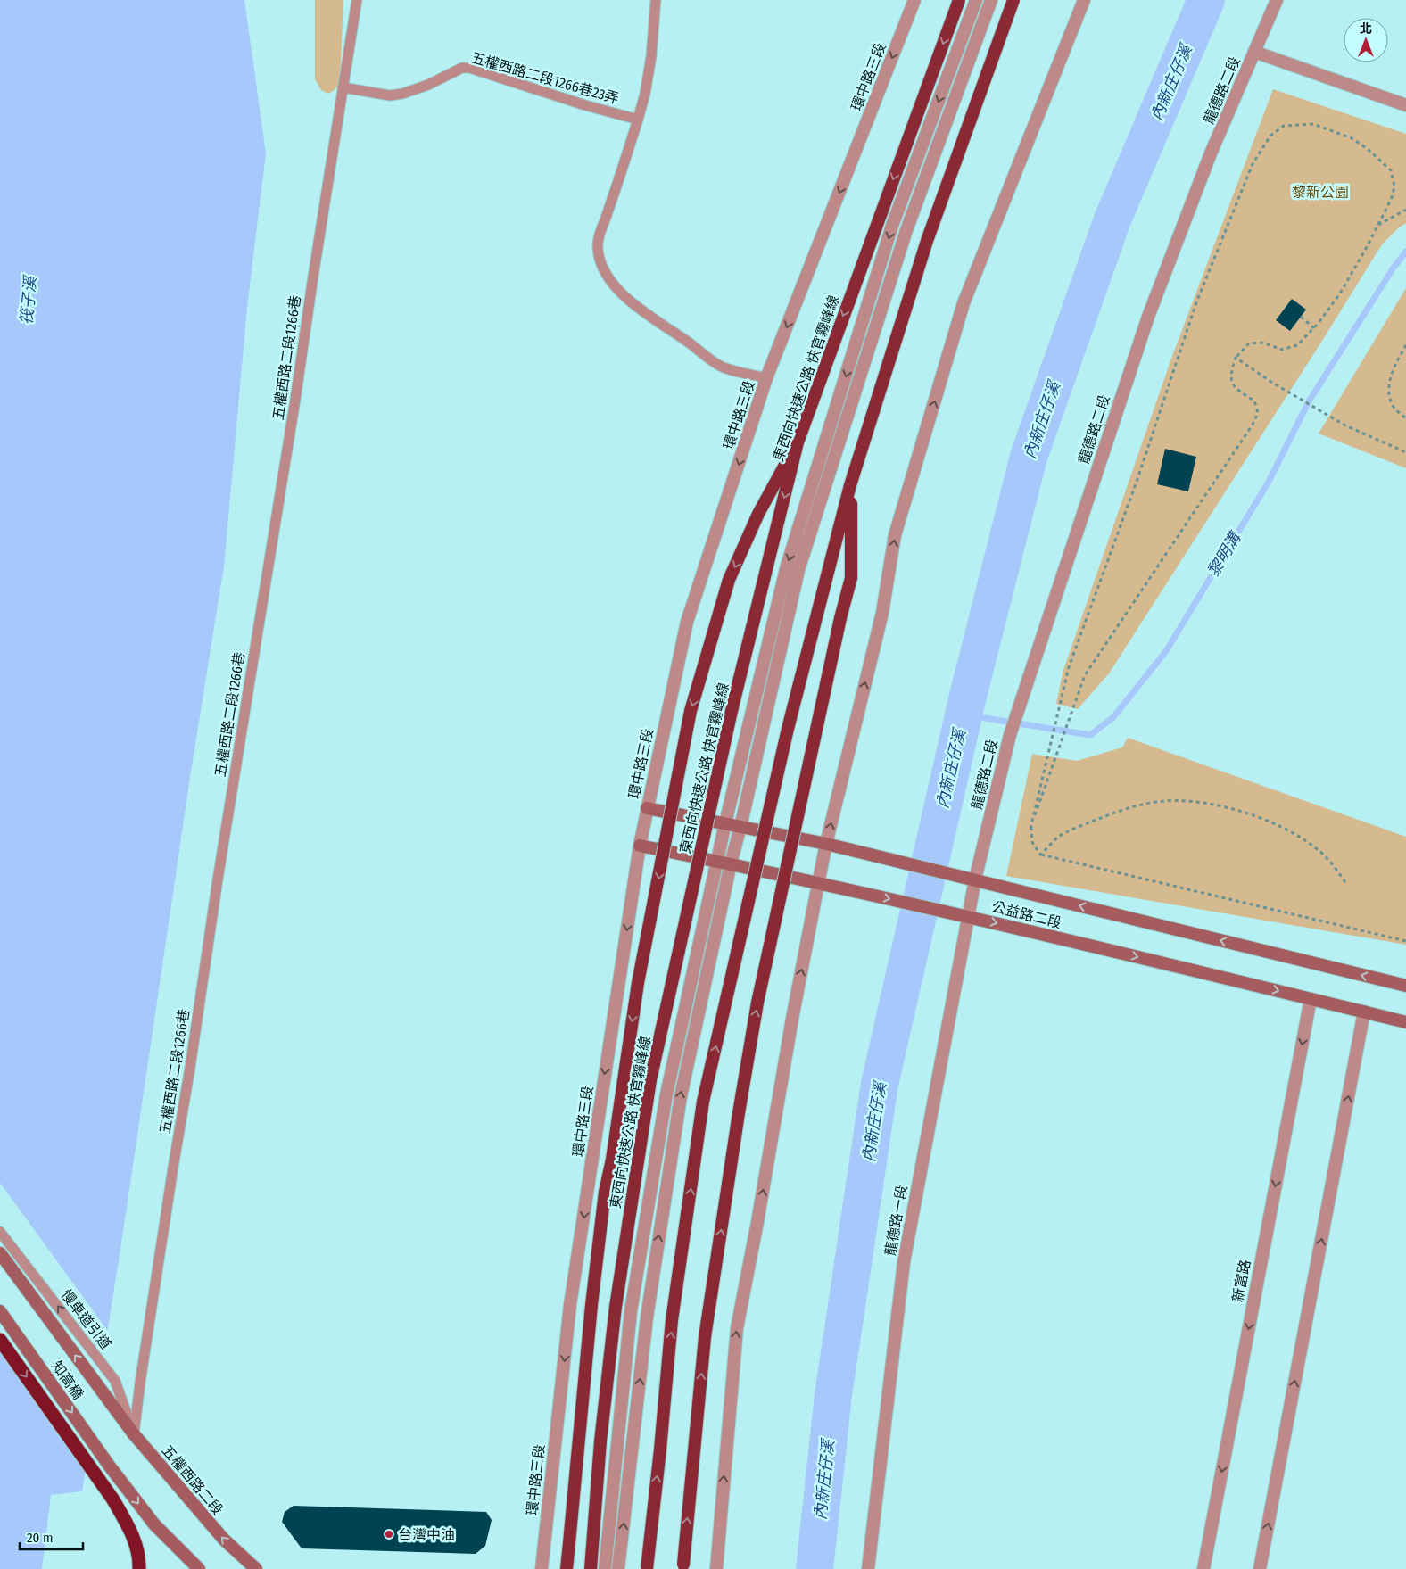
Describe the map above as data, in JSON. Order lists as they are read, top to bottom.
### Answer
{
  "streets": {
    "highway": ["東西向快速公路 快官霧峰線"],
    "main road": ["公益路二段", "知高橋", "五權西路二段"],
    "street": [
      "環中路三段",
      "龍德路二段",
      "龍德路一段",
      "新富路"
    ],
    "lane": ["五權西路二段1266巷23弄", "五權西路二段1266巷", "慢車道引道"]
  },
  "crossings": [
    ["環中路三段", "公益路二段"],
    ["五權西路二段1266巷23弄", "五權西路二段1266巷"],
    ["龍德路二段", "公益路二段"],
    ["龍德路二段", "龍德路一段"],
    ["五權西路二段1266巷", "慢車道引道"],
    ["五權西路二段1266巷", "五權西路二段"],
    ["公益路二段", "龍德路一段"],
    ["公益路二段", "新富路"],
    ["慢車道引道", "五權西路二段"],
    ["知高橋", "五權西路二段"]
  ],
  "one_way": ["慢車道引道", "五權西路二段"],
  "water": ["內新庄仔溪", "筏子溪", "黎明溝"],
  "parks": ["黎新公園"],
  "places": ["台灣中油"],
  "scale_bar": "20 m",
  "north": "top"
}
